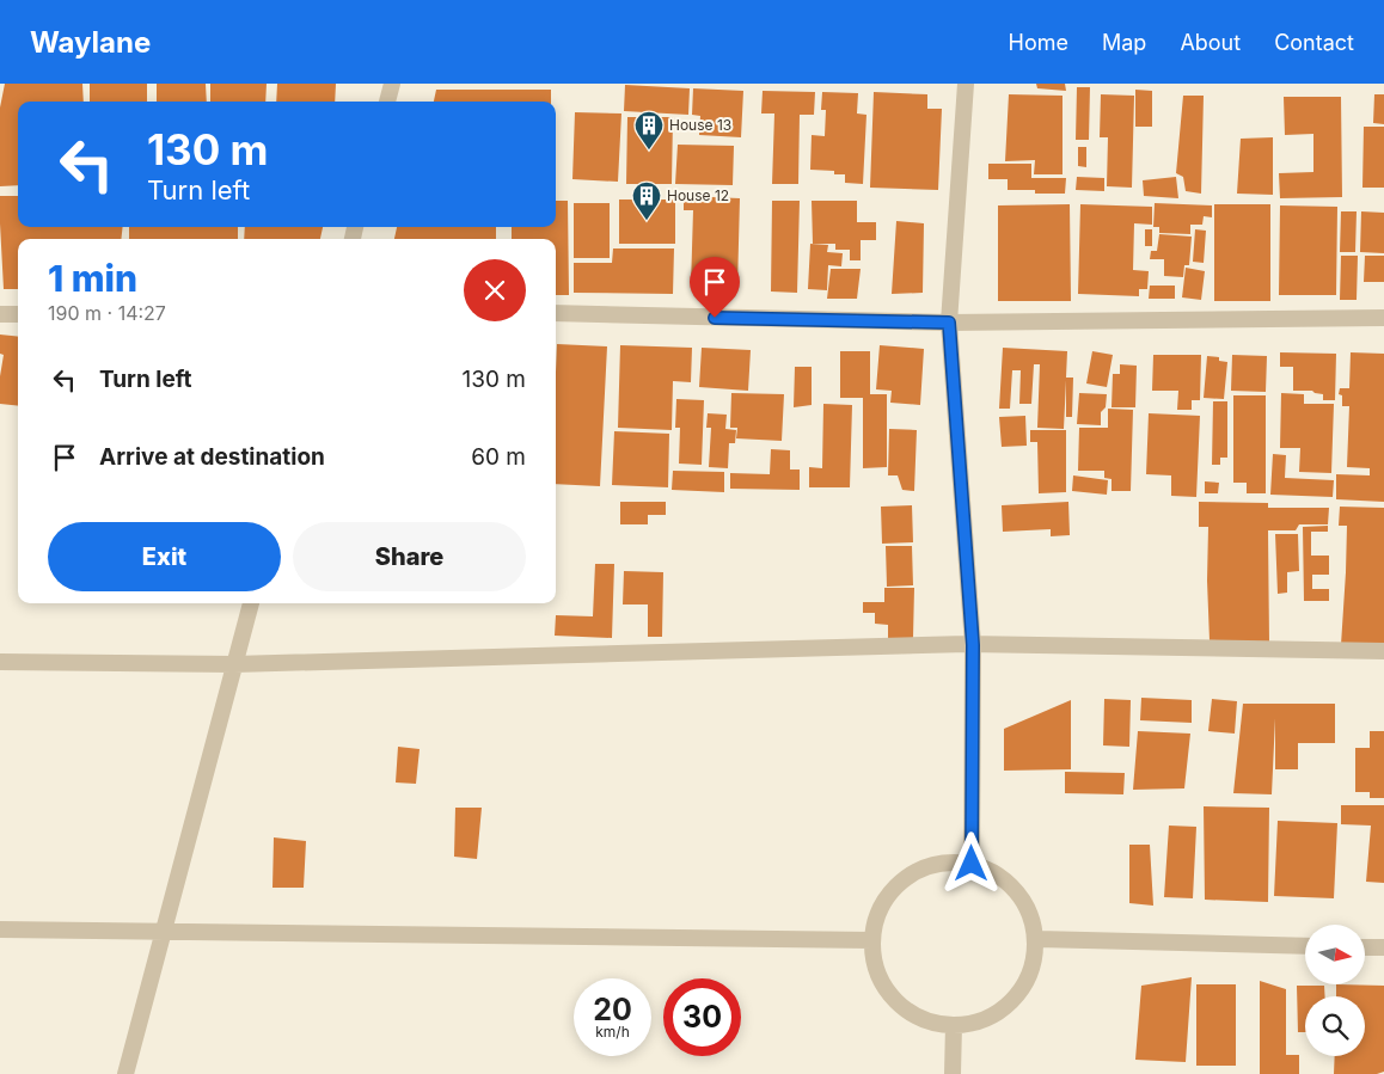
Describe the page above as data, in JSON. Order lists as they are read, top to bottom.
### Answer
{
  "places": {
    "building": ["House 13", "House 12"]
  },
  "north": "right",
  "page": {
    "header": "Waylane",
    "nav": [
      "Home",
      "Map",
      "About",
      "Contact"
    ],
    "turn": ["130 m", "Turn left"],
    "heading": ["1 min", "190 m · 14:27"],
    "list": [
      {
        "name": "Turn left",
        "value": "130 m"
      },
      {
        "name": "Arrive at destination",
        "value": "60 m"
      }
    ],
    "buttons": ["Exit", "Share"],
    "speed": "20 km/h",
    "limit": "30"
  }
}
